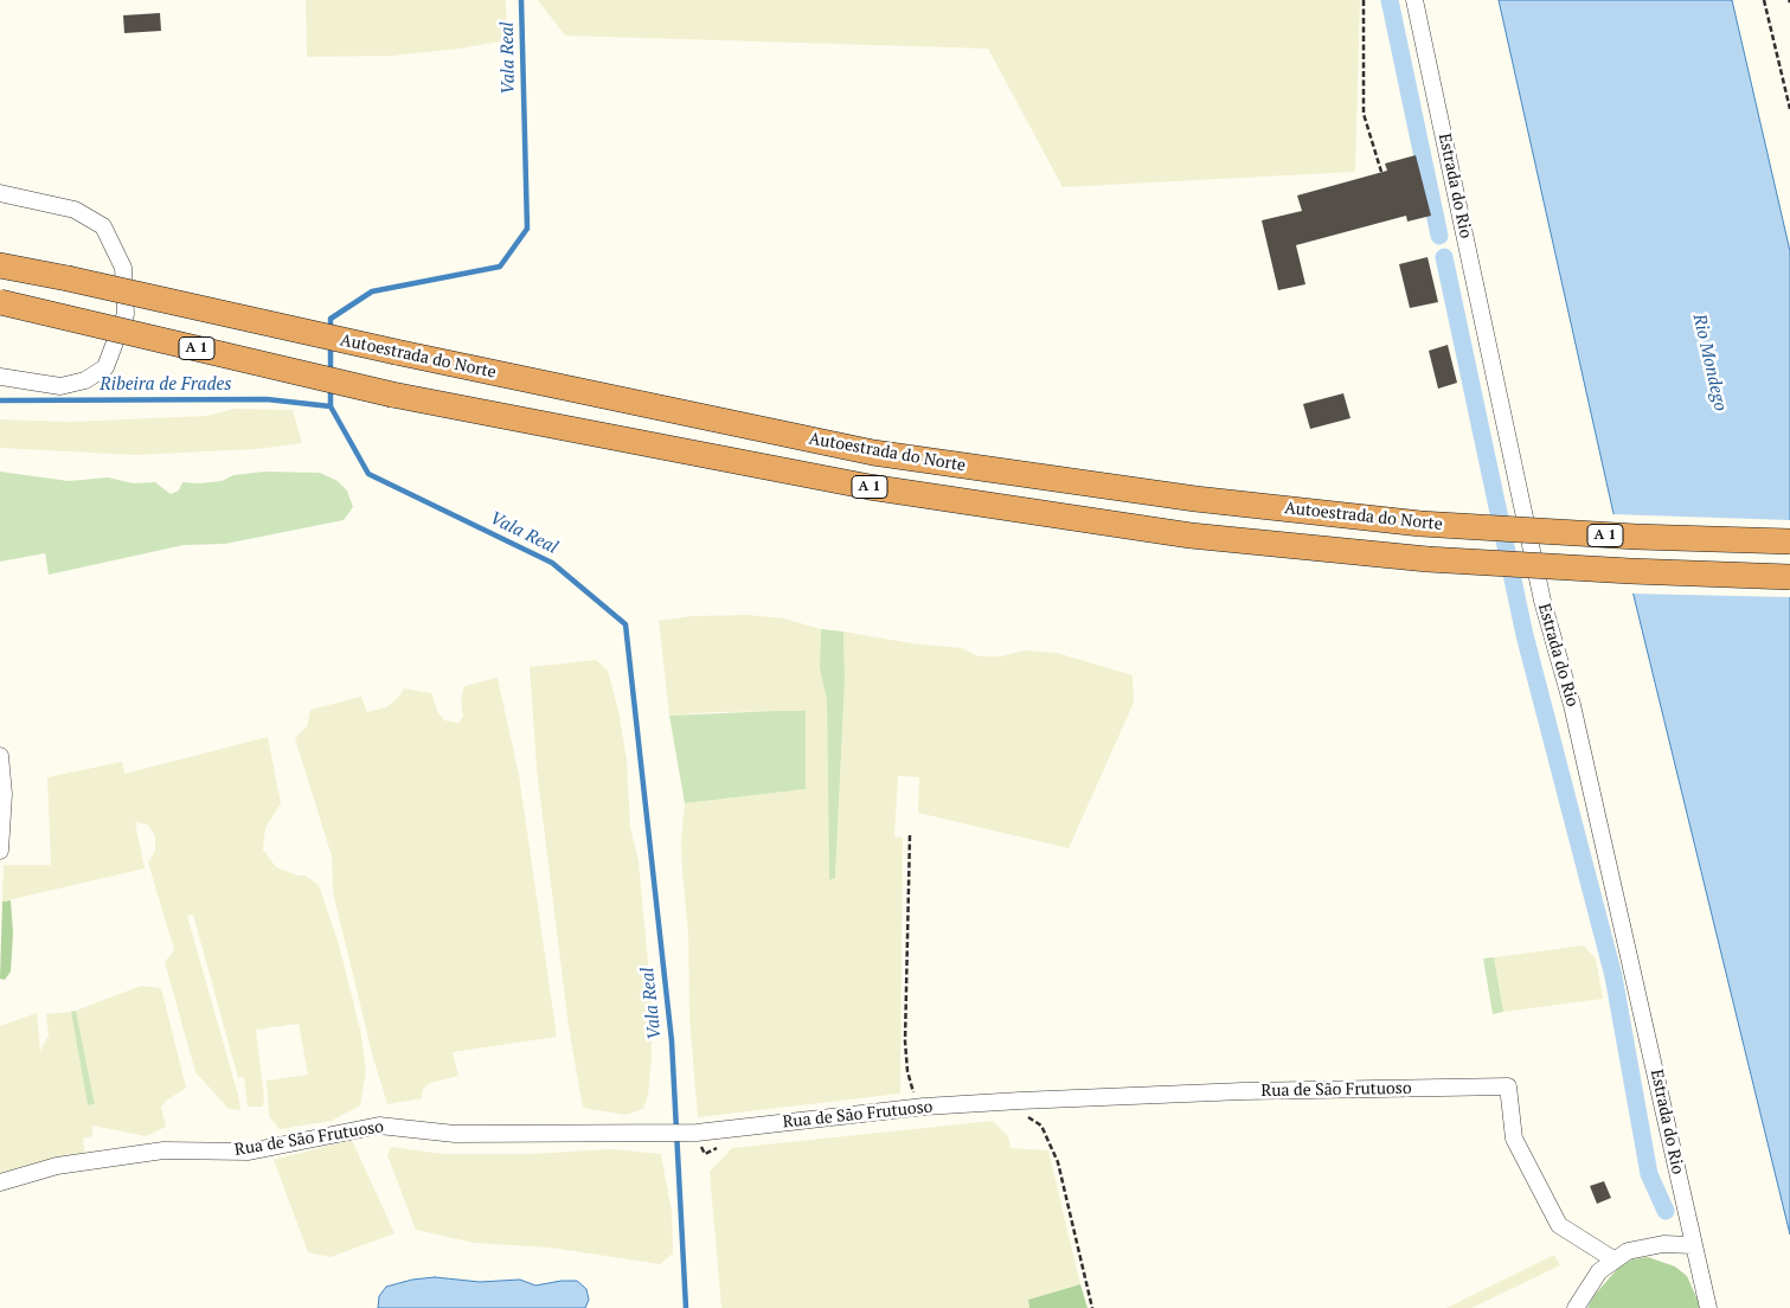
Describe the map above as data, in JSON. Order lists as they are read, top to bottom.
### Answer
{
  "streets": {
    "highway": ["A 1", "Autoestrada do Norte"],
    "street": ["Estrada do Rio", "Rua de São Frutuoso"]
  },
  "water": ["Vala Real", "Rio Mondego", "Ribeira de Frades"]
}
